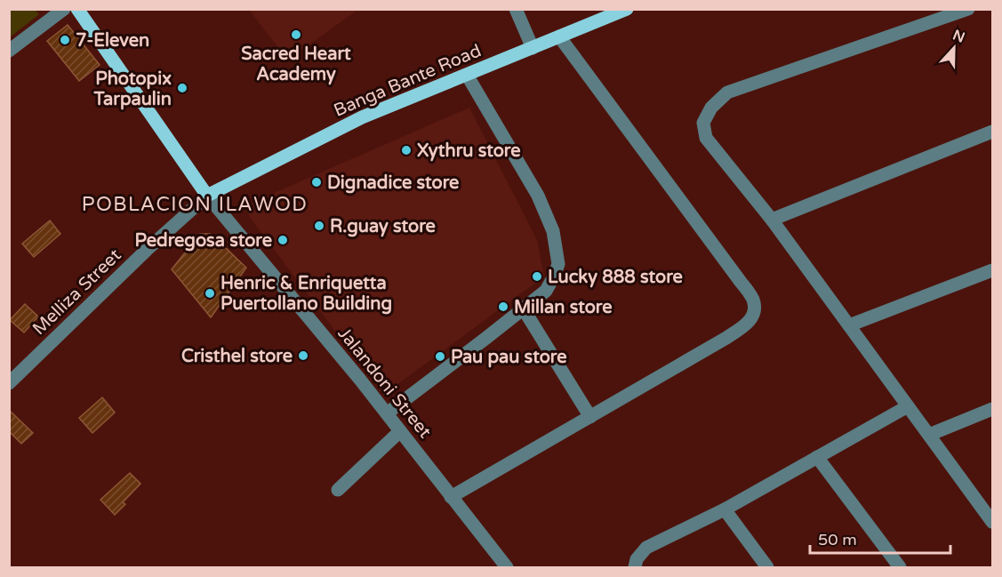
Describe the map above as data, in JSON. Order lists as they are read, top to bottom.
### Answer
{
  "streets": {
    "main road": ["Banga Bante Road", "Jalandoni Street"],
    "street": ["Melliza Street"]
  },
  "crossings": [
    ["Banga Bante Road", "Melliza Street"],
    ["Banga Bante Road", "Jalandoni Street"],
    ["Melliza Street", "Jalandoni Street"]
  ],
  "districts": ["POBLACION ILAWOD"],
  "places": [
    "Sacred Heart Academy",
    "7-Eleven",
    "Photopix Tarpaulin",
    "Xythru store",
    "Dignadice store",
    "R.guay store",
    "Pedregosa store",
    "Lucky 888 store",
    "Henric & Enriquetta Puertollano Building",
    "Millan store",
    "Cristhel store",
    "Pau pau store"
  ],
  "scale_bar": "50 m",
  "north": "top"
}
